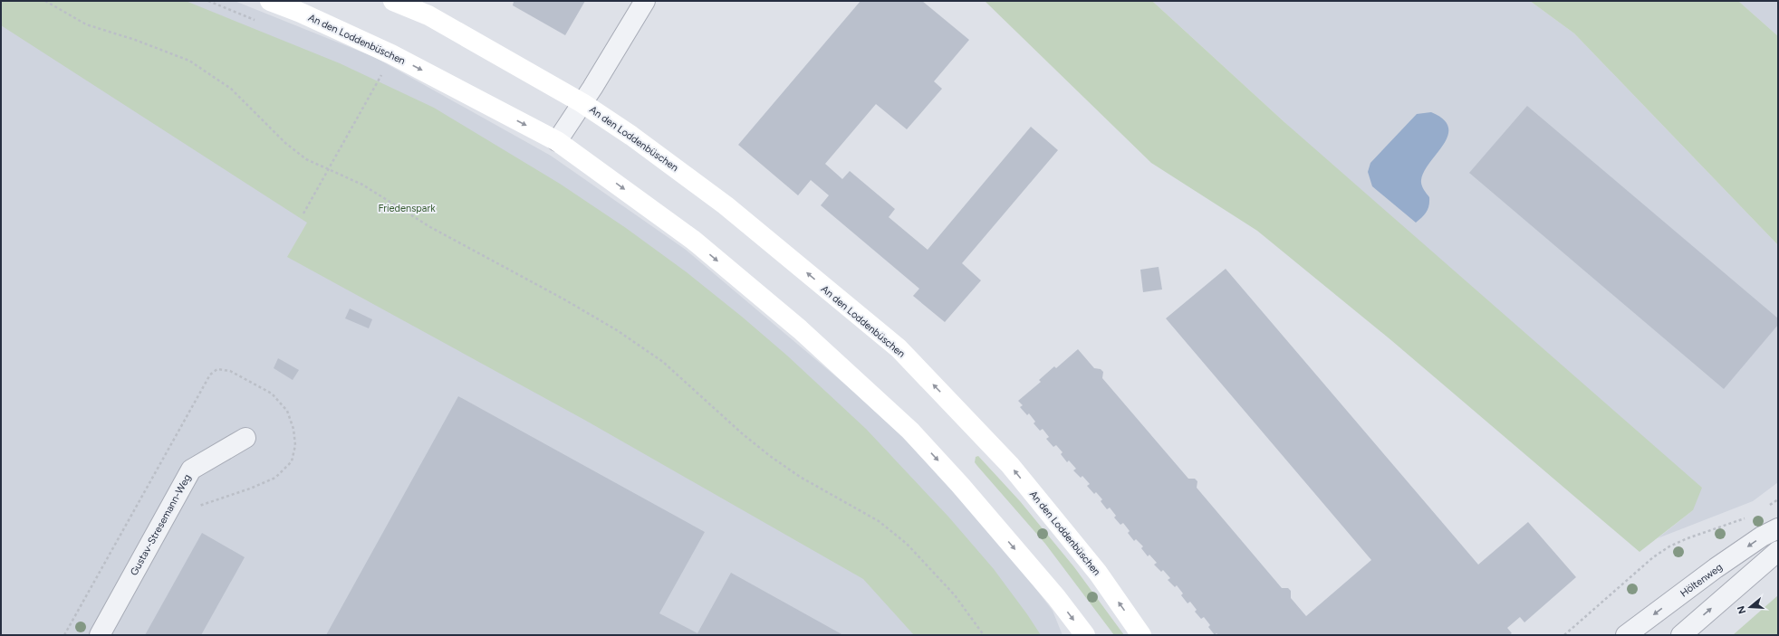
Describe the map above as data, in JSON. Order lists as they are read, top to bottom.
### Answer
{
  "streets": {
    "main road": ["An den Loddenbüschen"],
    "street": ["Gustav-Stresemann-Weg", "Höltenweg"]
  },
  "parks": ["Friedenspark"],
  "north": "left"
}
